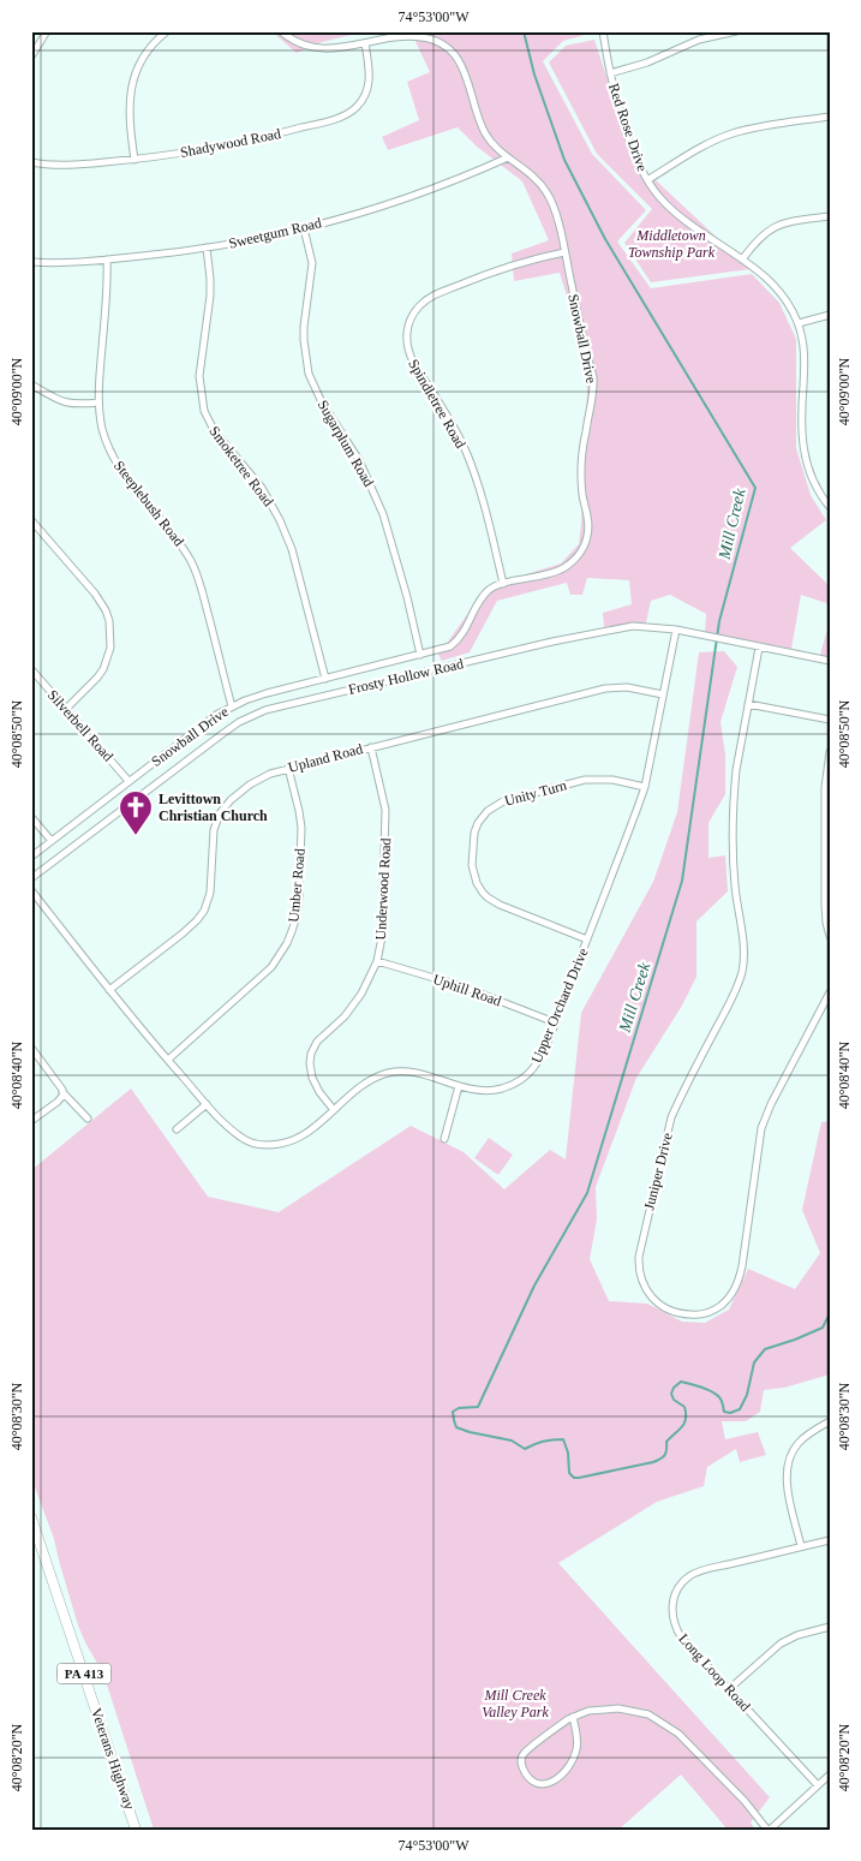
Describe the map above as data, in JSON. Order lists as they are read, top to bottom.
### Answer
{
  "streets": {
    "main road": ["PA 413", "Veterans Highway"],
    "street": [
      "Red Rose Drive",
      "Shadywood Road",
      "Sweetgum Road",
      "Snowball Drive",
      "Spindletree Road",
      "Sugarplum Road",
      "Smoketree Road",
      "Steeplebush Road",
      "Frosty Hollow Road",
      "Silverbell Road",
      "Upland Road",
      "Unity Turn",
      "Umber Road",
      "Underwood Road",
      "Uphill Road",
      "Upper Orchard Drive",
      "Juniper Drive",
      "Long Loop Road"
    ]
  },
  "crossings": [
    ["Shadywood Road", "Snowball Drive"],
    ["Sweetgum Road", "Snowball Drive"],
    ["Sweetgum Road", "Sugarplum Road"],
    ["Sweetgum Road", "Smoketree Road"],
    ["Sweetgum Road", "Steeplebush Road"],
    ["Snowball Drive", "Spindletree Road"],
    ["Snowball Drive", "Sugarplum Road"],
    ["Snowball Drive", "Smoketree Road"],
    ["Snowball Drive", "Steeplebush Road"],
    ["Snowball Drive", "Silverbell Road"],
    ["Frosty Hollow Road", "Upper Orchard Drive"],
    ["Frosty Hollow Road", "Juniper Drive"],
    ["Upland Road", "Umber Road"],
    ["Upland Road", "Underwood Road"],
    ["Upland Road", "Upper Orchard Drive"],
    ["Unity Turn", "Upper Orchard Drive"],
    ["Umber Road", "Upper Orchard Drive"],
    ["Underwood Road", "Uphill Road"],
    ["Underwood Road", "Upper Orchard Drive"],
    ["Uphill Road", "Upper Orchard Drive"]
  ],
  "water": ["Mill Creek"],
  "parks": ["Middletown Township Park", "Mill Creek Valley Park"],
  "places": {
    "church": ["Levittown Christian Church"]
  },
  "coordinates": [
    "74°53'00\"W",
    "40°09'00\"N",
    "40°08'50\"N",
    "40°08'40\"N",
    "40°08'30\"N",
    "40°08'20\"N"
  ]
}
